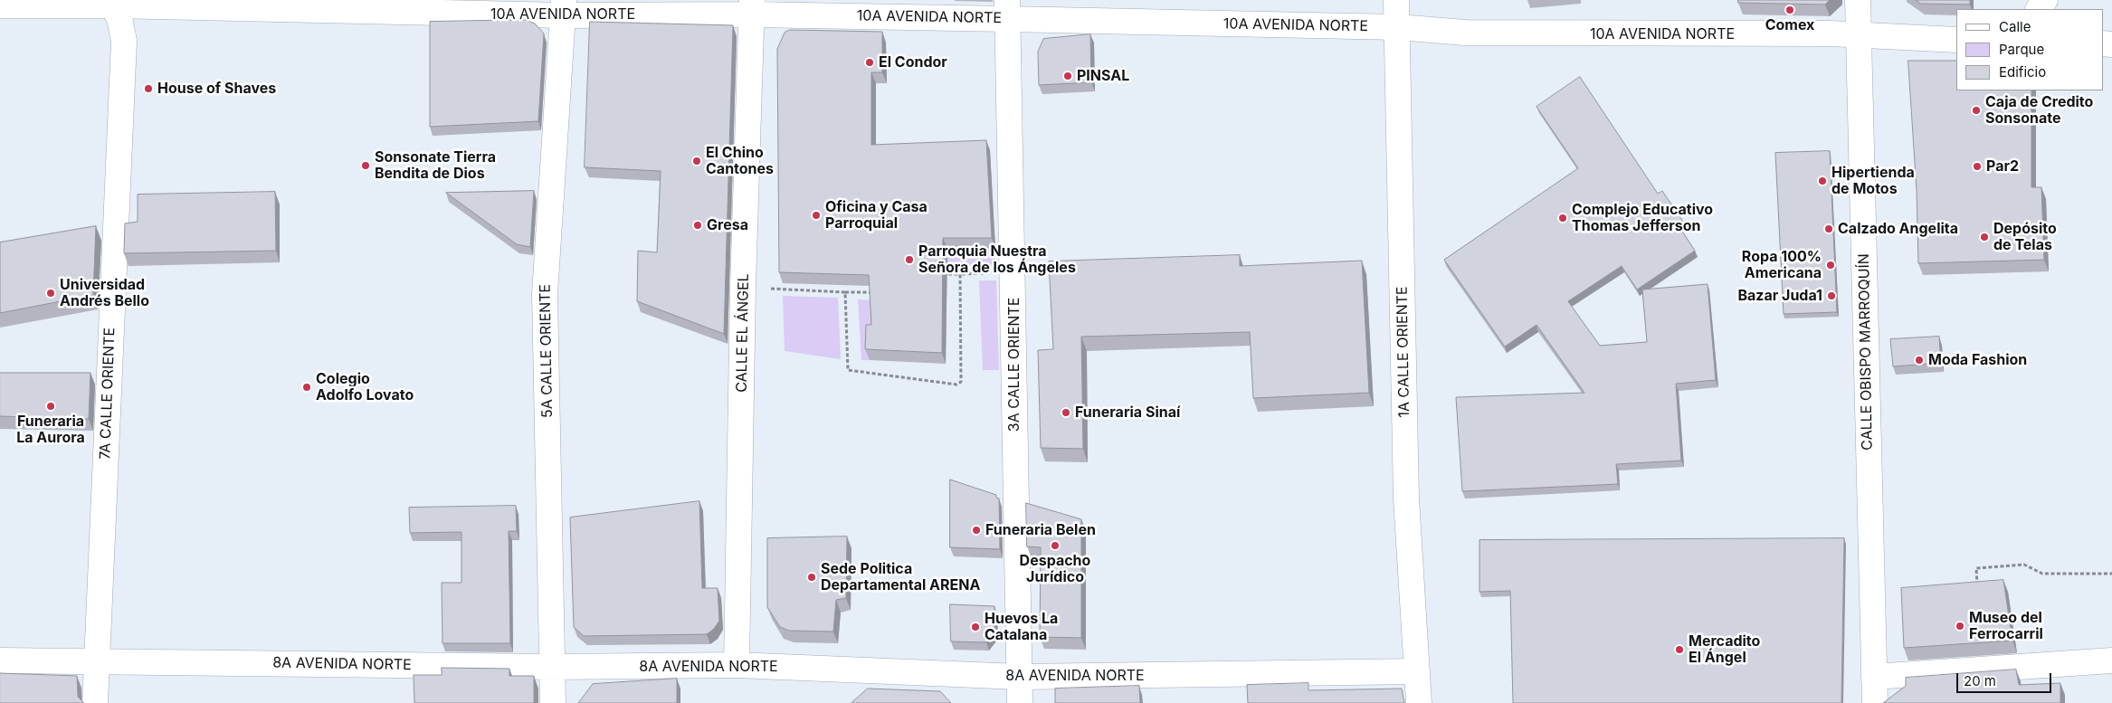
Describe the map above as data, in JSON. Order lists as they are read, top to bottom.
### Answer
{
  "streets": {
    "street": [
      "10A AVENIDA NORTE",
      "CALLE EL ÁNGEL",
      "5A CALLE ORIENTE",
      "1A CALLE ORIENTE",
      "CALLE OBISPO MARROQUÍN",
      "3A CALLE ORIENTE",
      "7A CALLE ORIENTE",
      "8A AVENIDA NORTE"
    ]
  },
  "crossings": [
    ["10A AVENIDA NORTE", "CALLE EL ÁNGEL"],
    ["10A AVENIDA NORTE", "5A CALLE ORIENTE"],
    ["10A AVENIDA NORTE", "1A CALLE ORIENTE"],
    ["10A AVENIDA NORTE", "CALLE OBISPO MARROQUÍN"],
    ["10A AVENIDA NORTE", "3A CALLE ORIENTE"],
    ["10A AVENIDA NORTE", "7A CALLE ORIENTE"],
    ["CALLE EL ÁNGEL", "8A AVENIDA NORTE"],
    ["5A CALLE ORIENTE", "8A AVENIDA NORTE"],
    ["1A CALLE ORIENTE", "8A AVENIDA NORTE"],
    ["3A CALLE ORIENTE", "8A AVENIDA NORTE"],
    ["7A CALLE ORIENTE", "8A AVENIDA NORTE"]
  ],
  "places": [
    "Comex",
    "El Condor",
    "PINSAL",
    "House of Shaves",
    "Caja de Credito Sonsonate",
    "El Chino Cantones",
    "Sonsonate Tierra Bendita de Dios",
    "Par2",
    "Hipertienda de Motos",
    "Oficina y Casa Parroquial",
    "Complejo Educativo Thomas Jefferson",
    "Gresa",
    "Calzado Angelita",
    "Depósito de Telas",
    "Parroquia Nuestra Señora de los Ángeles",
    "Ropa 100% Americana",
    "Universidad Andrés Bello",
    "Bazar Juda1",
    "Moda Fashion",
    "Colegio Adolfo Lovato",
    "Funeraria La Aurora",
    "Funeraria Sinaí",
    "Funeraria Belen",
    "Despacho Jurídico",
    "Sede Politica Departamental ARENA",
    "Museo del Ferrocarril",
    "Huevos La Catalana",
    "Mercadito El Ángel"
  ],
  "legend": ["Calle", "Parque", "Edificio"],
  "scale_bar": "20 m"
}
